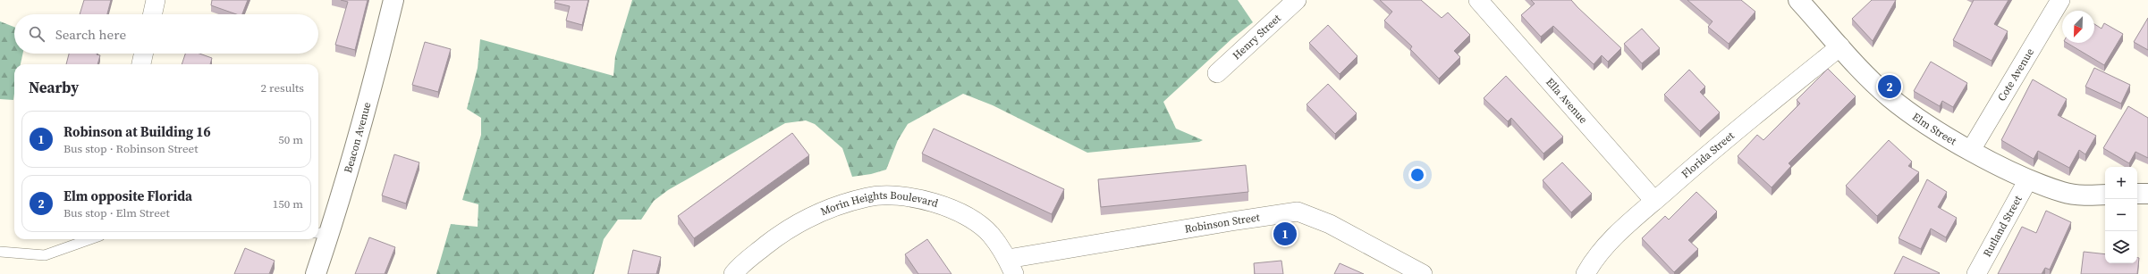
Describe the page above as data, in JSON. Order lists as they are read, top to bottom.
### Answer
{
  "streets": {
    "street": [
      "Henry Street",
      "Cote Avenue",
      "Ella Avenue",
      "Elm Street",
      "Beacon Avenue",
      "Florida Street",
      "Morin Heights Boulevard",
      "Robinson Street",
      "Rutland Street"
    ]
  },
  "crossings": [
    ["Cote Avenue", "Elm Street"],
    ["Ella Avenue", "Florida Street"],
    ["Elm Street", "Florida Street"],
    ["Elm Street", "Rutland Street"],
    ["Morin Heights Boulevard", "Robinson Street"]
  ],
  "north": "bottom left",
  "page": {
    "search": "Search here",
    "heading": ["Nearby", "2 results"],
    "pins": ["2", "1"],
    "list": [
      {
        "mark": "1",
        "name": "Robinson at Building 16",
        "note": "Bus stop · Robinson Street",
        "value": "50 m"
      },
      {
        "mark": "2",
        "name": "Elm opposite Florida",
        "note": "Bus stop · Elm Street",
        "value": "150 m"
      }
    ],
    "map_buttons": ["+", "−"]
  }
}
